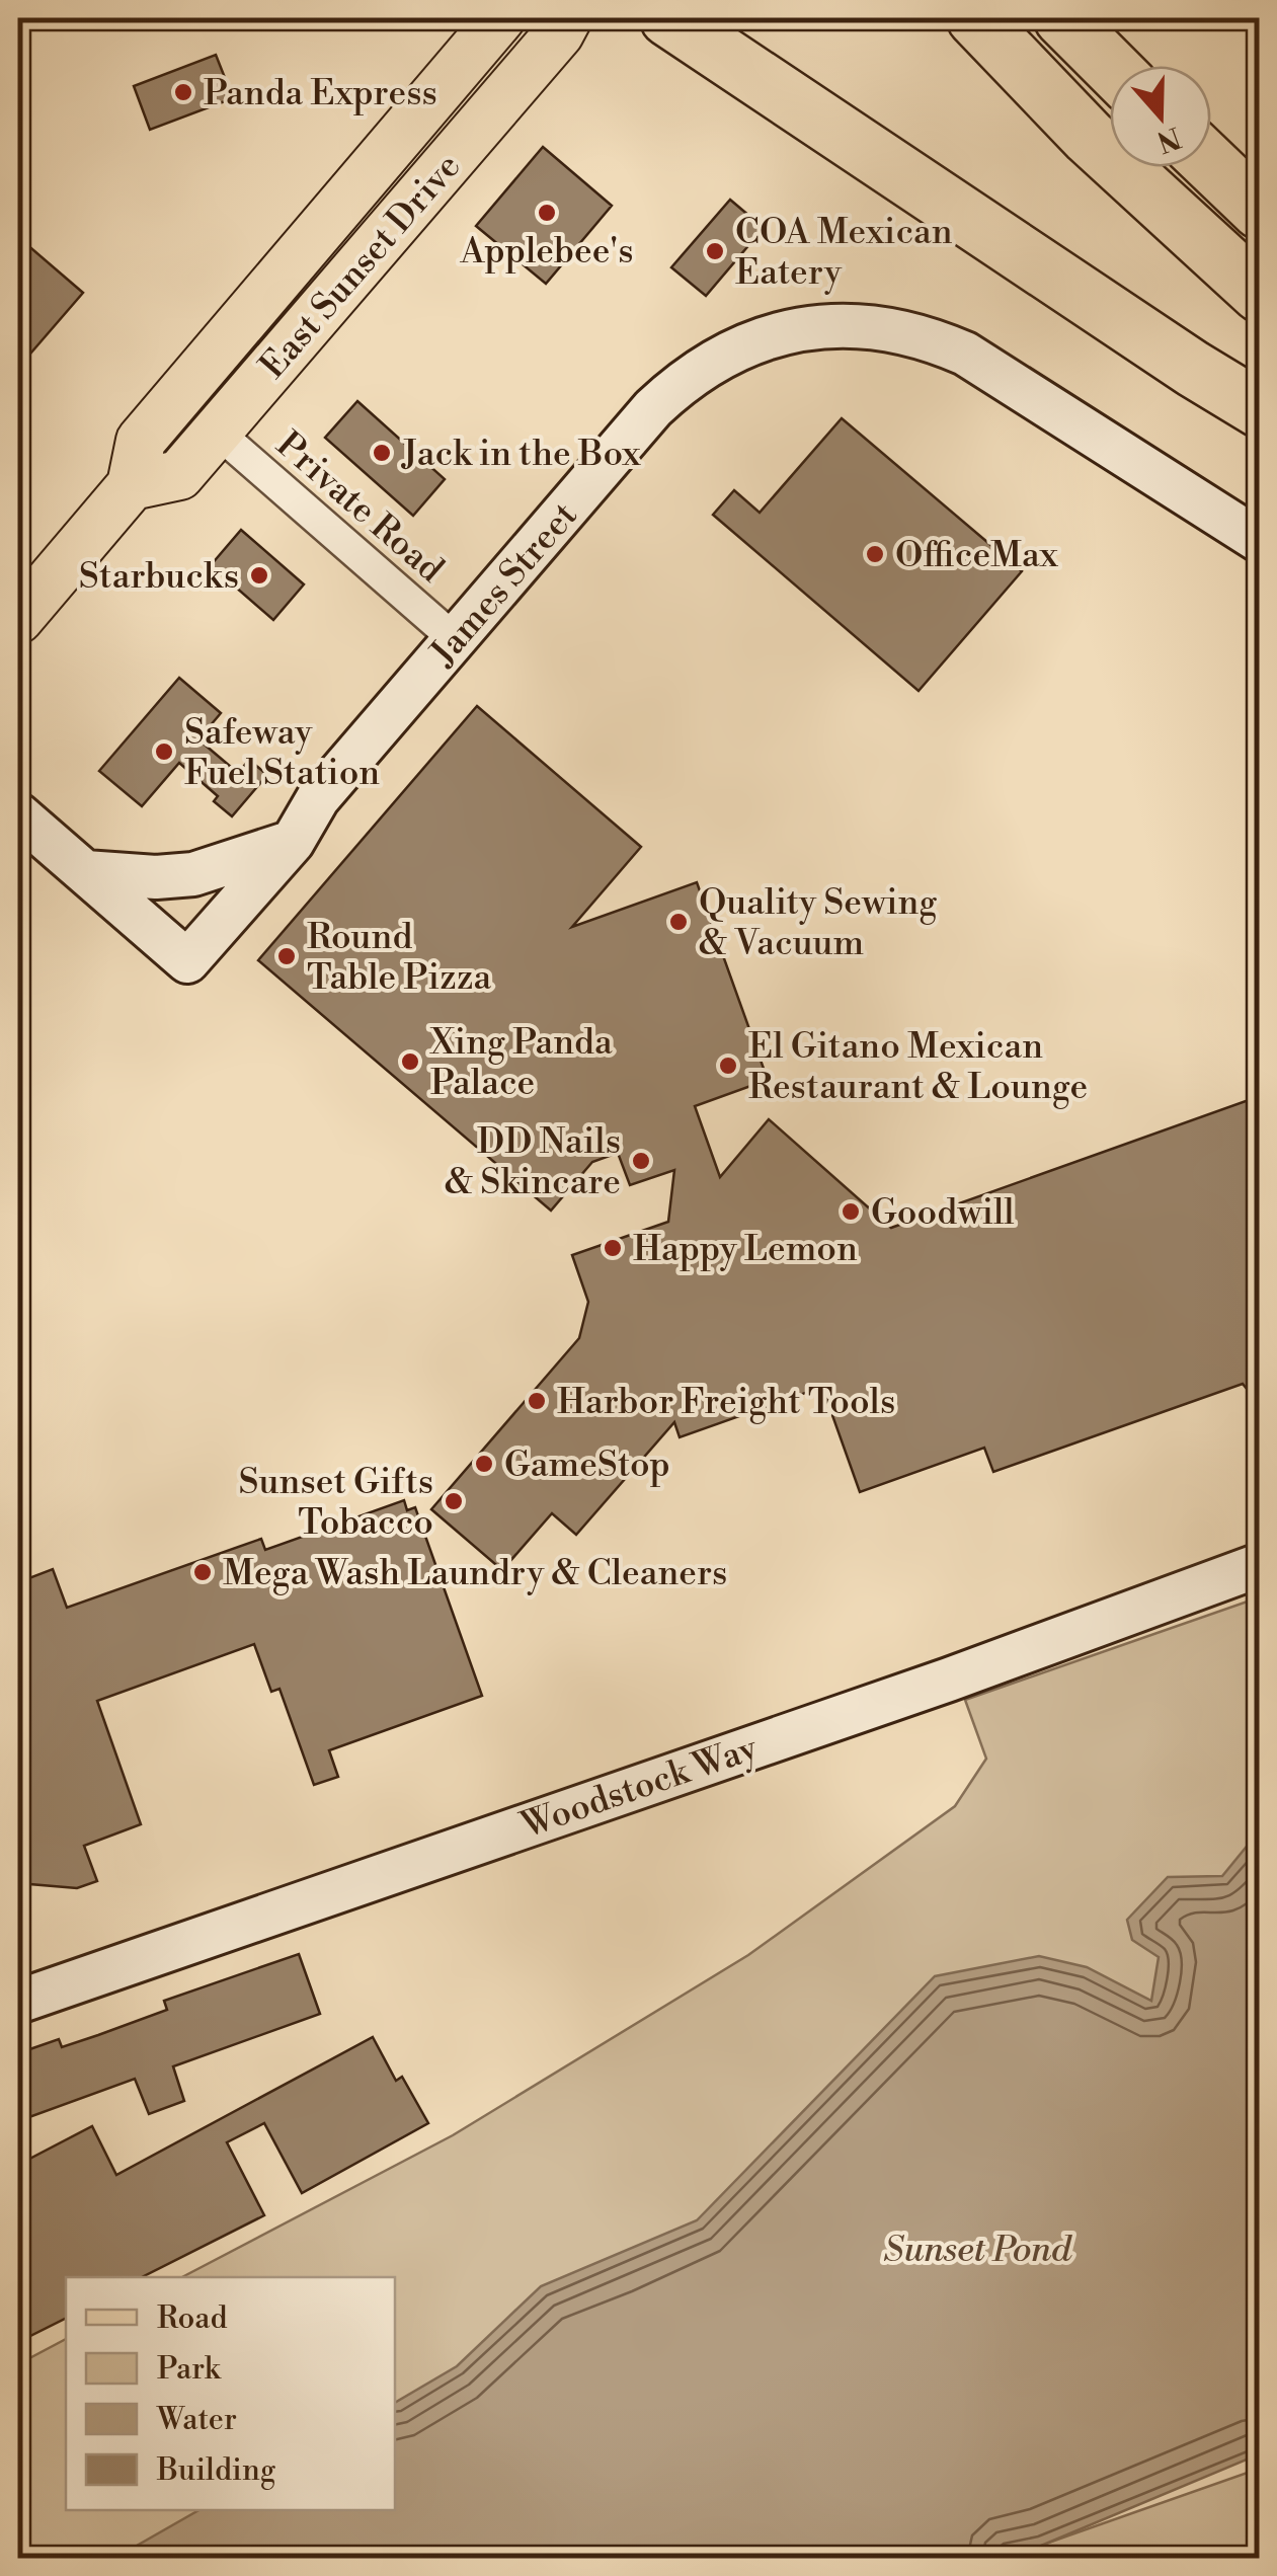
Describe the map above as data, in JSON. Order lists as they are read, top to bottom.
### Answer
{
  "streets": {
    "main road": ["East Sunset Drive"],
    "street": ["Private Road", "James Street", "Woodstock Way"]
  },
  "crossings": [
    ["East Sunset Drive", "Private Road"],
    ["Private Road", "James Street"]
  ],
  "parks": ["Sunset Pond"],
  "places": [
    "Panda Express",
    "Applebee's",
    "COA Mexican Eatery",
    "Jack in the Box",
    "OfficeMax",
    "Starbucks",
    "Safeway Fuel Station",
    "Quality Sewing & Vacuum",
    "Round Table Pizza",
    "Xing Panda Palace",
    "El Gitano Mexican Restaurant & Lounge",
    "DD Nails & Skincare",
    "Goodwill",
    "Happy Lemon",
    "Harbor Freight Tools",
    "GameStop",
    "Sunset Gifts Tobacco",
    "Mega Wash Laundry & Cleaners"
  ],
  "legend": [
    "Road",
    "Park",
    "Water",
    "Building"
  ],
  "north": "bottom"
}
